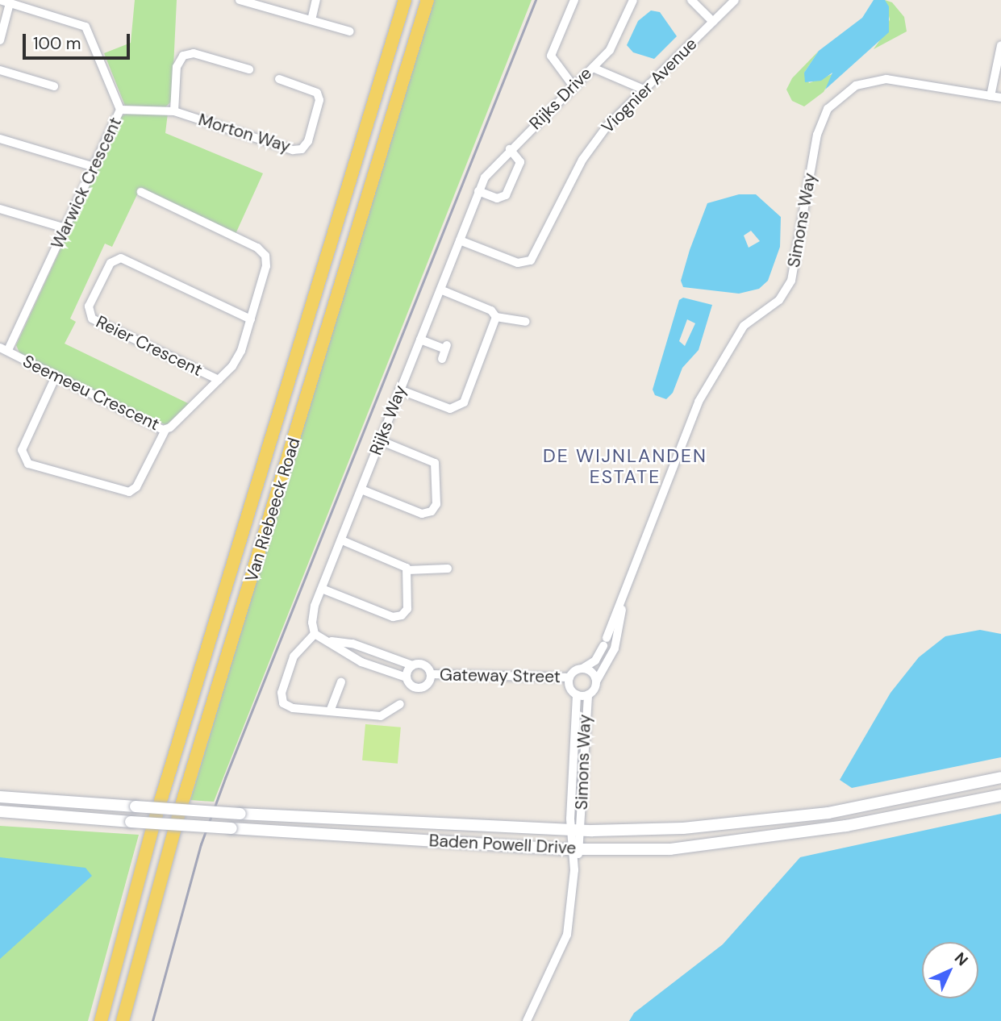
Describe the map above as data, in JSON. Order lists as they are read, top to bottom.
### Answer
{
  "streets": {
    "main road": ["Van Riebeeck Road", "Baden Powell Drive"],
    "street": [
      "Viognier Avenue",
      "Rijks Drive",
      "Morton Way",
      "Warwick Crescent",
      "Simons Way",
      "Reier Crescent",
      "Seemeeu Crescent",
      "Rijks Way",
      "Gateway Street"
    ]
  },
  "crossings": [
    ["Viognier Avenue", "Rijks Way"],
    ["Rijks Drive", "Rijks Way"],
    ["Morton Way", "Warwick Crescent"],
    ["Warwick Crescent", "Seemeeu Crescent"],
    ["Simons Way", "Gateway Street"],
    ["Simons Way", "Baden Powell Drive"],
    ["Reier Crescent", "Seemeeu Crescent"]
  ],
  "districts": ["DE WIJNLANDEN ESTATE"],
  "scale_bar": "100 m",
  "north": "top right"
}
